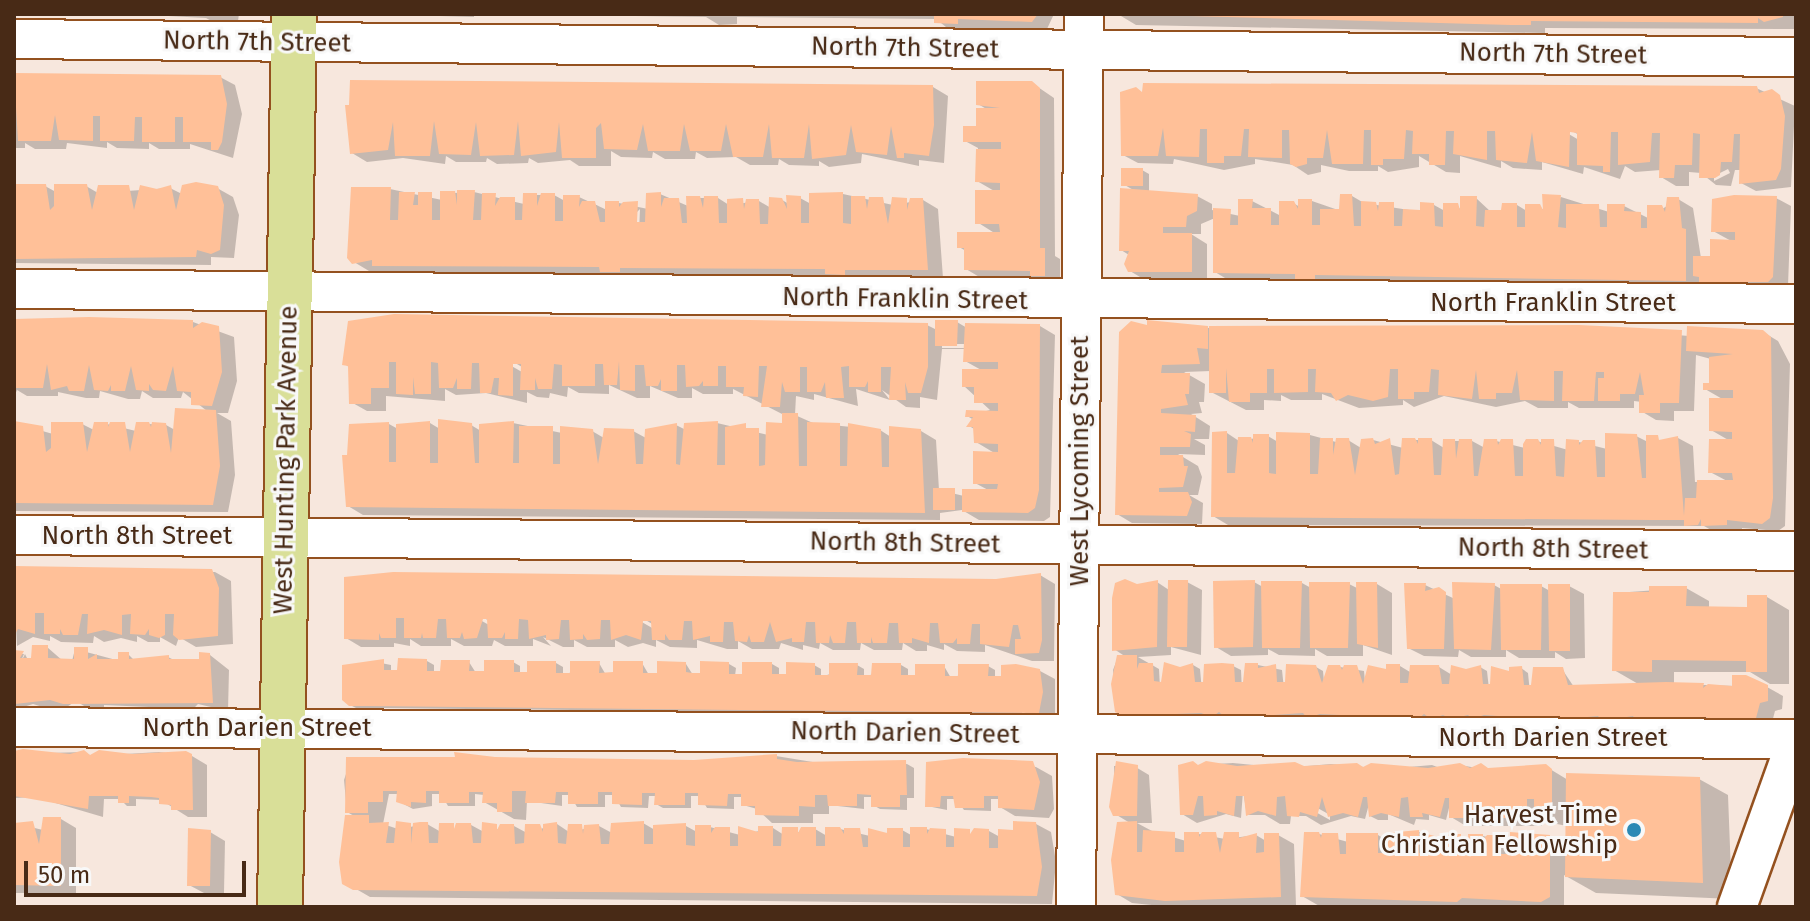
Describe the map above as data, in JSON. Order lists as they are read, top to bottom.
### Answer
{
  "streets": {
    "main road": ["West Hunting Park Avenue"],
    "street": [
      "North 7th Street",
      "North Franklin Street",
      "West Lycoming Street",
      "North 8th Street",
      "North Darien Street"
    ]
  },
  "crossings": [
    ["North 7th Street", "West Hunting Park Avenue"],
    ["North 7th Street", "West Lycoming Street"],
    ["North Franklin Street", "West Hunting Park Avenue"],
    ["North Franklin Street", "West Lycoming Street"],
    ["West Hunting Park Avenue", "North 8th Street"],
    ["West Hunting Park Avenue", "North Darien Street"],
    ["West Lycoming Street", "North 8th Street"],
    ["West Lycoming Street", "North Darien Street"]
  ],
  "places": ["Harvest Time Christian Fellowship"],
  "scale_bar": "50 m"
}
